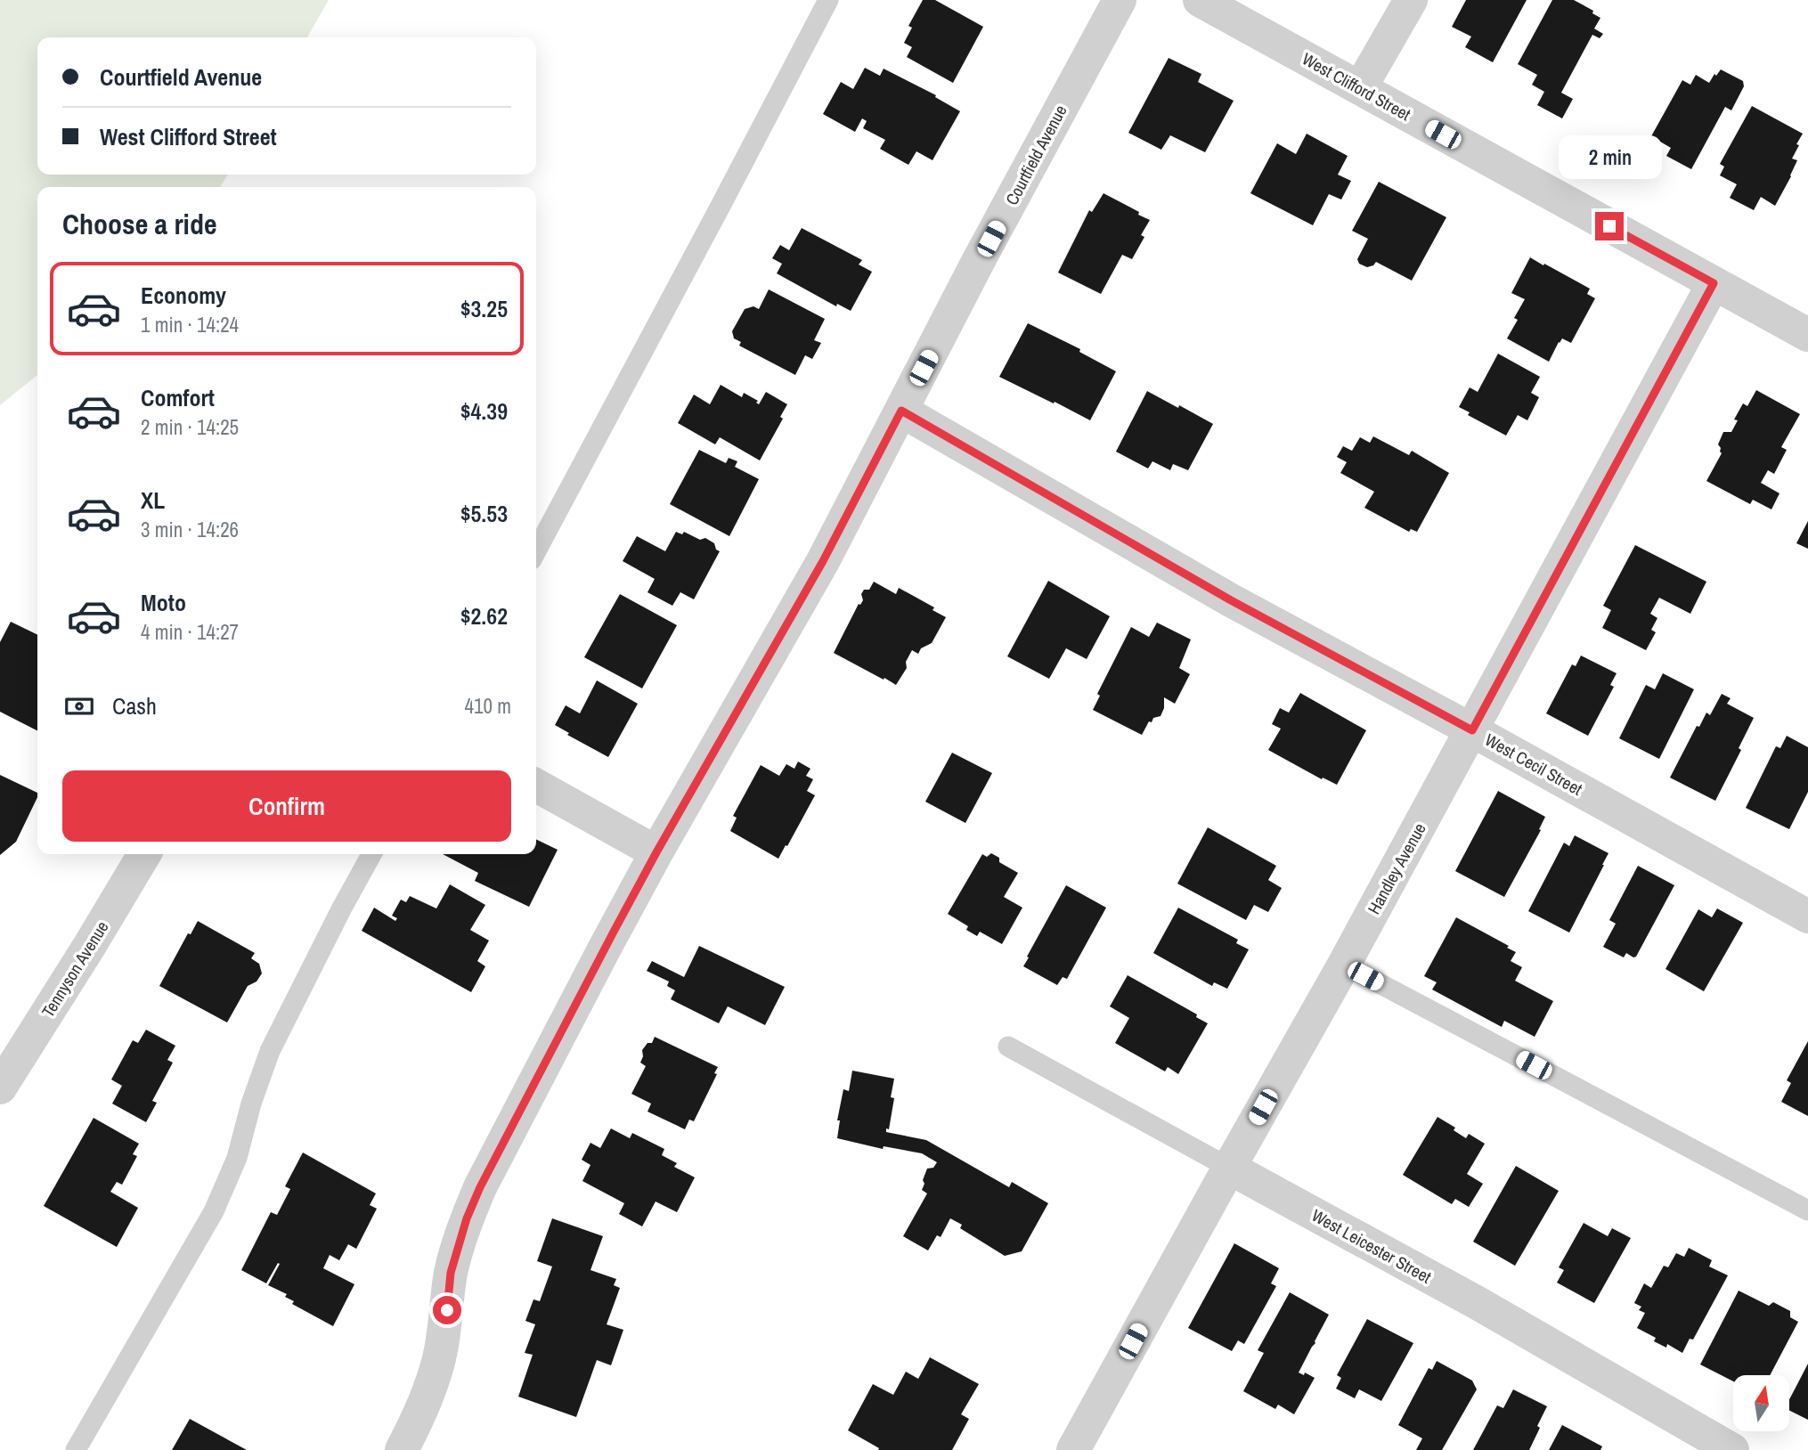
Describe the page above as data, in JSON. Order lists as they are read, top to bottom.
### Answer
{
  "streets": {
    "street": [
      "West Clifford Street",
      "Courtfield Avenue",
      "West Cecil Street",
      "Handley Avenue",
      "Tennyson Avenue",
      "West Leicester Street"
    ]
  },
  "crossings": [
    ["West Clifford Street", "Handley Avenue"],
    ["Courtfield Avenue", "West Cecil Street"],
    ["West Cecil Street", "Handley Avenue"],
    ["Handley Avenue", "West Leicester Street"]
  ],
  "north": "top",
  "page": {
    "banner": ["Courtfield Avenue", "West Clifford Street"],
    "bubble": "2 min",
    "heading": "Choose a ride",
    "list": [
      {
        "name": "Economy",
        "note": "1 min · 14:24",
        "value": "$3.25"
      },
      {
        "name": "Comfort",
        "note": "2 min · 14:25",
        "value": "$4.39"
      },
      {
        "name": "XL",
        "note": "3 min · 14:26",
        "value": "$5.53"
      },
      {
        "name": "Moto",
        "note": "4 min · 14:27",
        "value": "$2.62"
      }
    ],
    "pay": ["Cash", "410 m"],
    "buttons": "Confirm"
  }
}
